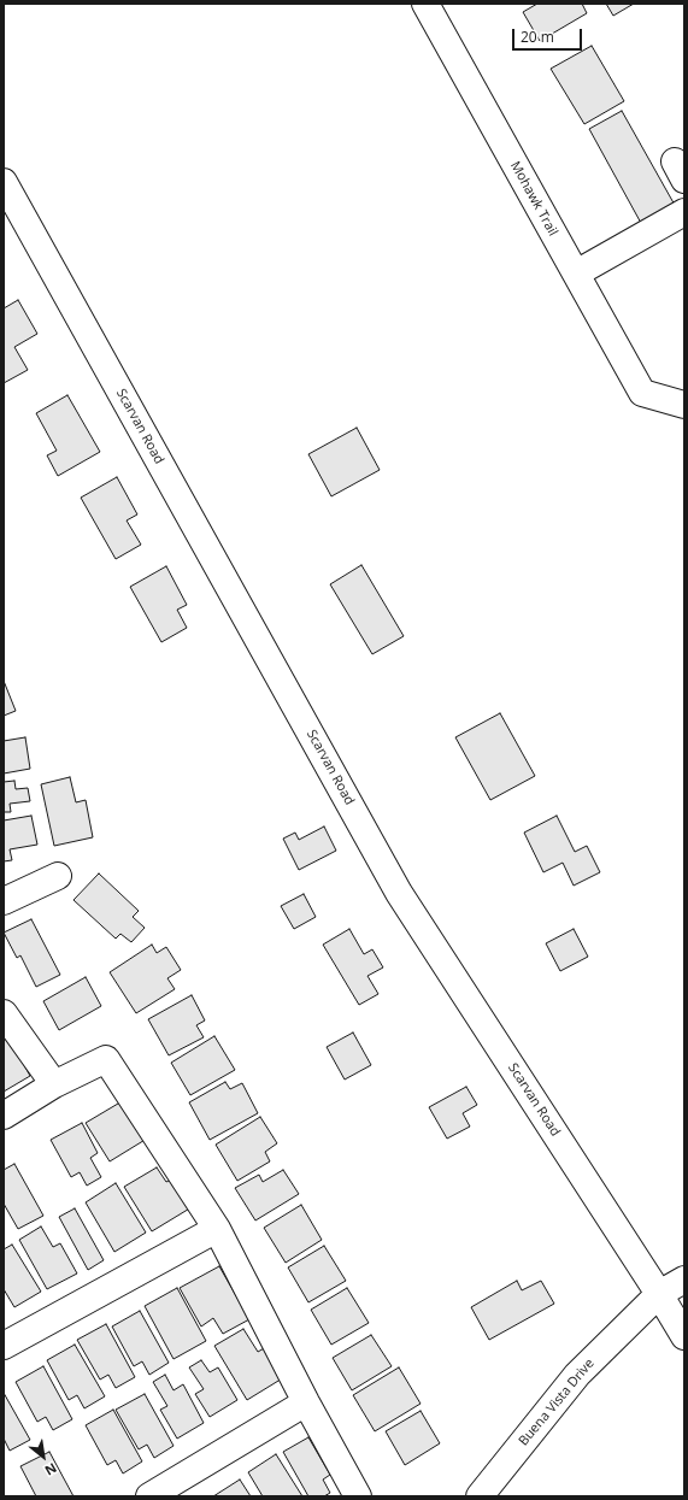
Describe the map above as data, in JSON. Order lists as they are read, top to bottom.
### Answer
{
  "streets": {
    "street": ["Mohawk Trail", "Scarvan Road", "Buena Vista Drive"]
  },
  "crossings": [
    ["Scarvan Road", "Buena Vista Drive"]
  ],
  "scale_bar": "20 m",
  "north": "bottom right"
}
